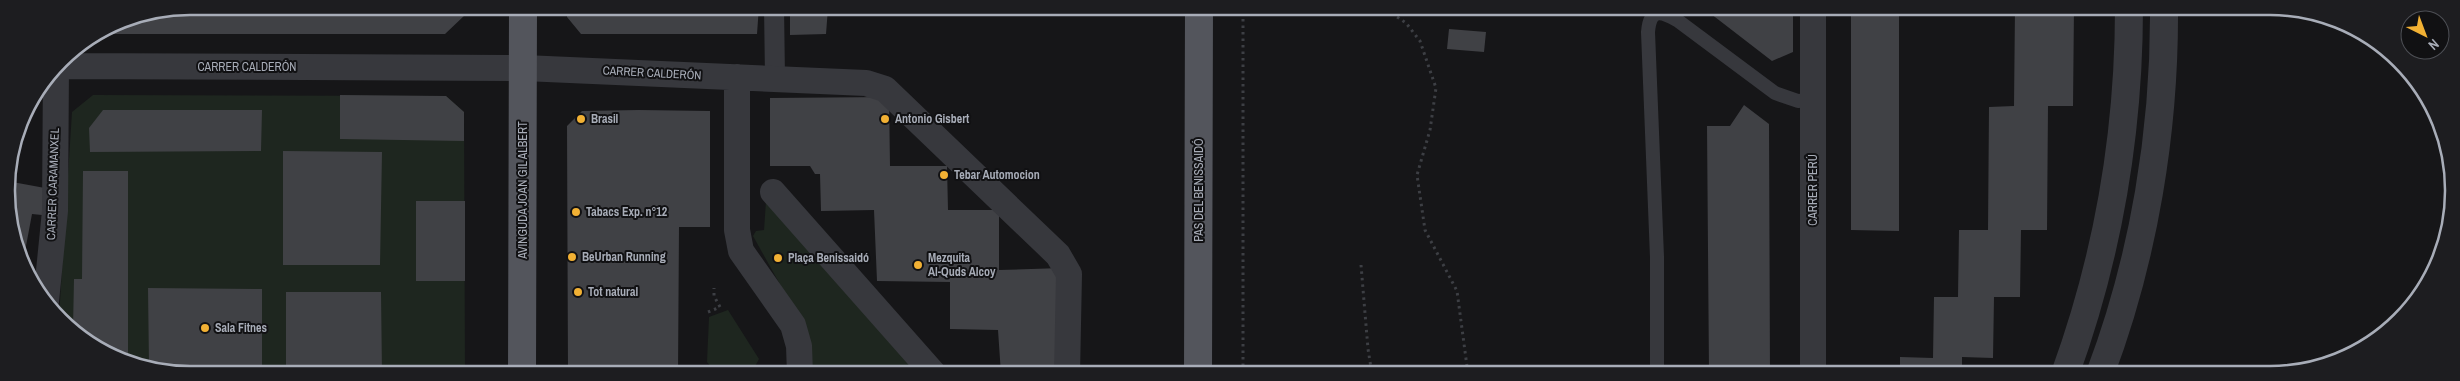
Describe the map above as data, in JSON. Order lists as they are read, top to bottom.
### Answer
{
  "streets": {
    "main road": ["AVINGUDA JOAN GIL ALBERT", "PAS DEL BENISSAIDÓ"],
    "street": ["CARRER CALDERÓN", "CARRER CARAMANXEL", "CARRER PERÚ"]
  },
  "crossings": [
    ["CARRER CALDERÓN", "AVINGUDA JOAN GIL ALBERT"]
  ],
  "places": [
    "Brasil",
    "Antonio Gisbert",
    "Tebar Automocion",
    "Tabacs Exp. n°12",
    "BeUrban Running",
    "Plaça Benissaidó",
    "Mezquita Al-Quds Alcoy",
    "Tot natural",
    "Sala Fitnes"
  ],
  "north": "bottom right"
}
